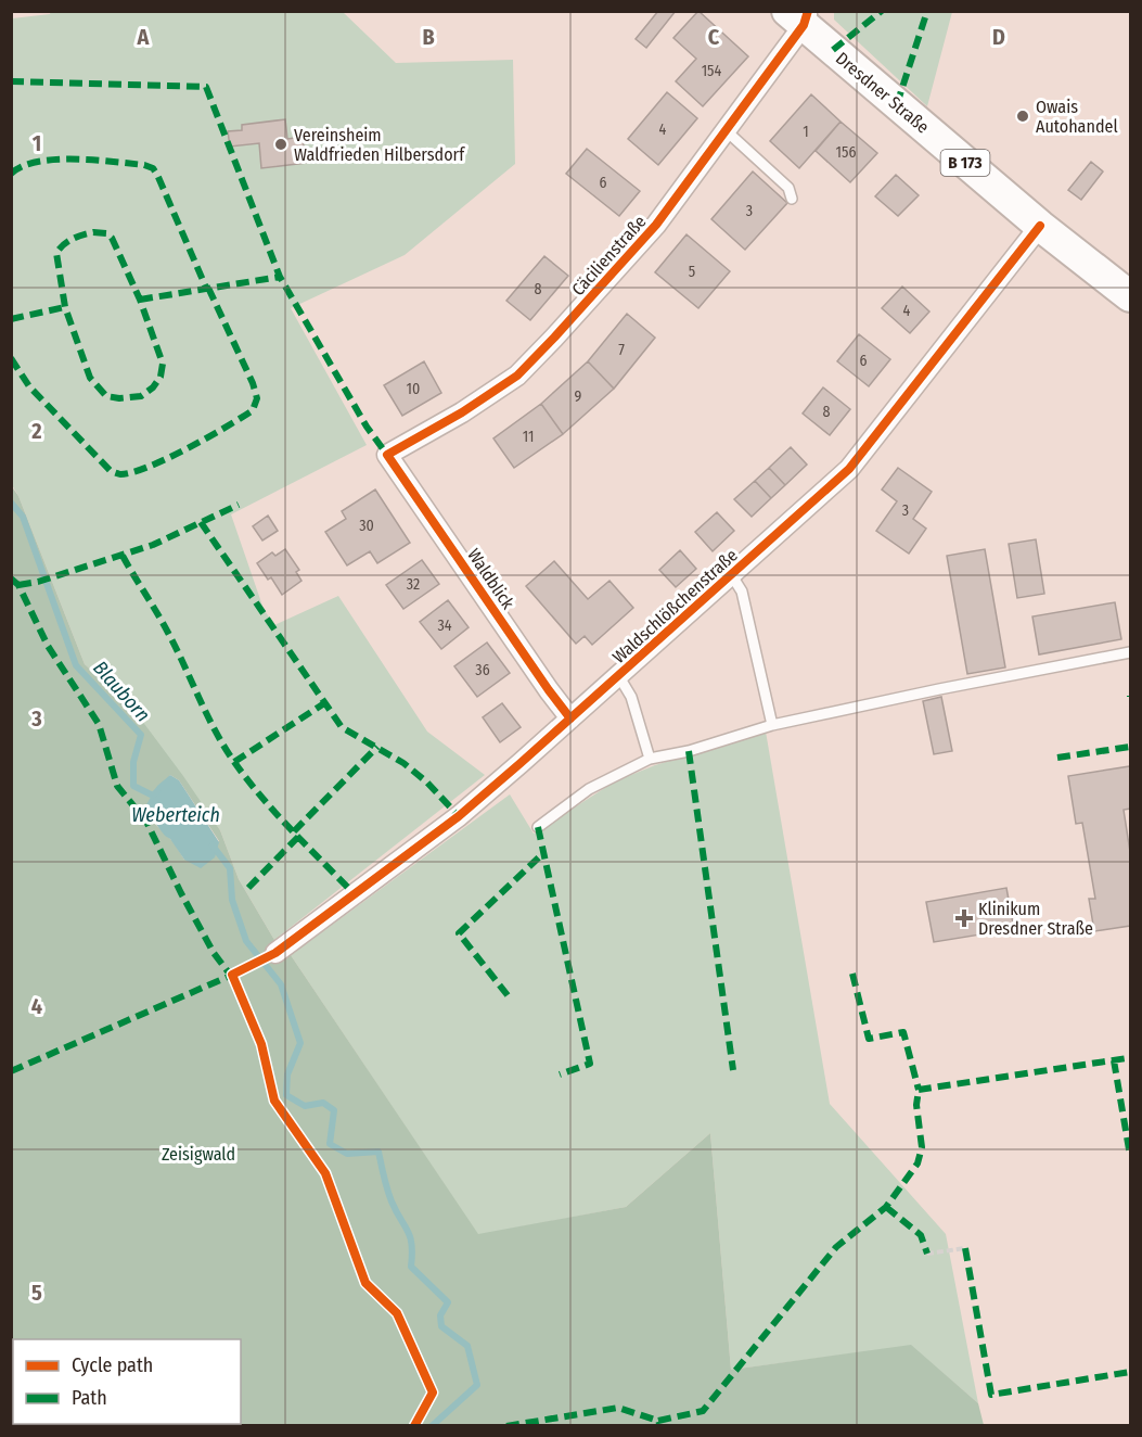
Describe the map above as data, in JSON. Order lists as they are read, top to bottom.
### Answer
{
  "streets": {
    "main road": ["Dresdner Straße", "B 173"],
    "street": ["Cäcilienstraße", "Waldblick", "Waldschlößchenstraße"]
  },
  "crossings": [
    ["Dresdner Straße", "Cäcilienstraße"],
    ["Dresdner Straße", "Waldschlößchenstraße"],
    ["Cäcilienstraße", "Waldblick"],
    ["Waldblick", "Waldschlößchenstraße"]
  ],
  "water": ["Blauborn", "Weberteich"],
  "parks": ["Zeisigwald"],
  "places": {
    "other": ["Owais Autohandel", "Vereinsheim Waldfrieden Hilbersdorf"],
    "health": ["Klinikum Dresdner Straße"]
  },
  "house_numbers": [
    "154",
    "4",
    "1",
    "156",
    "6",
    "3",
    "5",
    "8",
    "4",
    "7",
    "6",
    "10",
    "9",
    "8",
    "11",
    "3",
    "30",
    "32",
    "34",
    "36"
  ],
  "legend": ["Cycle path", "Path"],
  "grid": {
    "columns": [
      "A",
      "B",
      "C",
      "D"
    ],
    "rows": [
      "1",
      "2",
      "3",
      "4",
      "5"
    ]
  }
}
